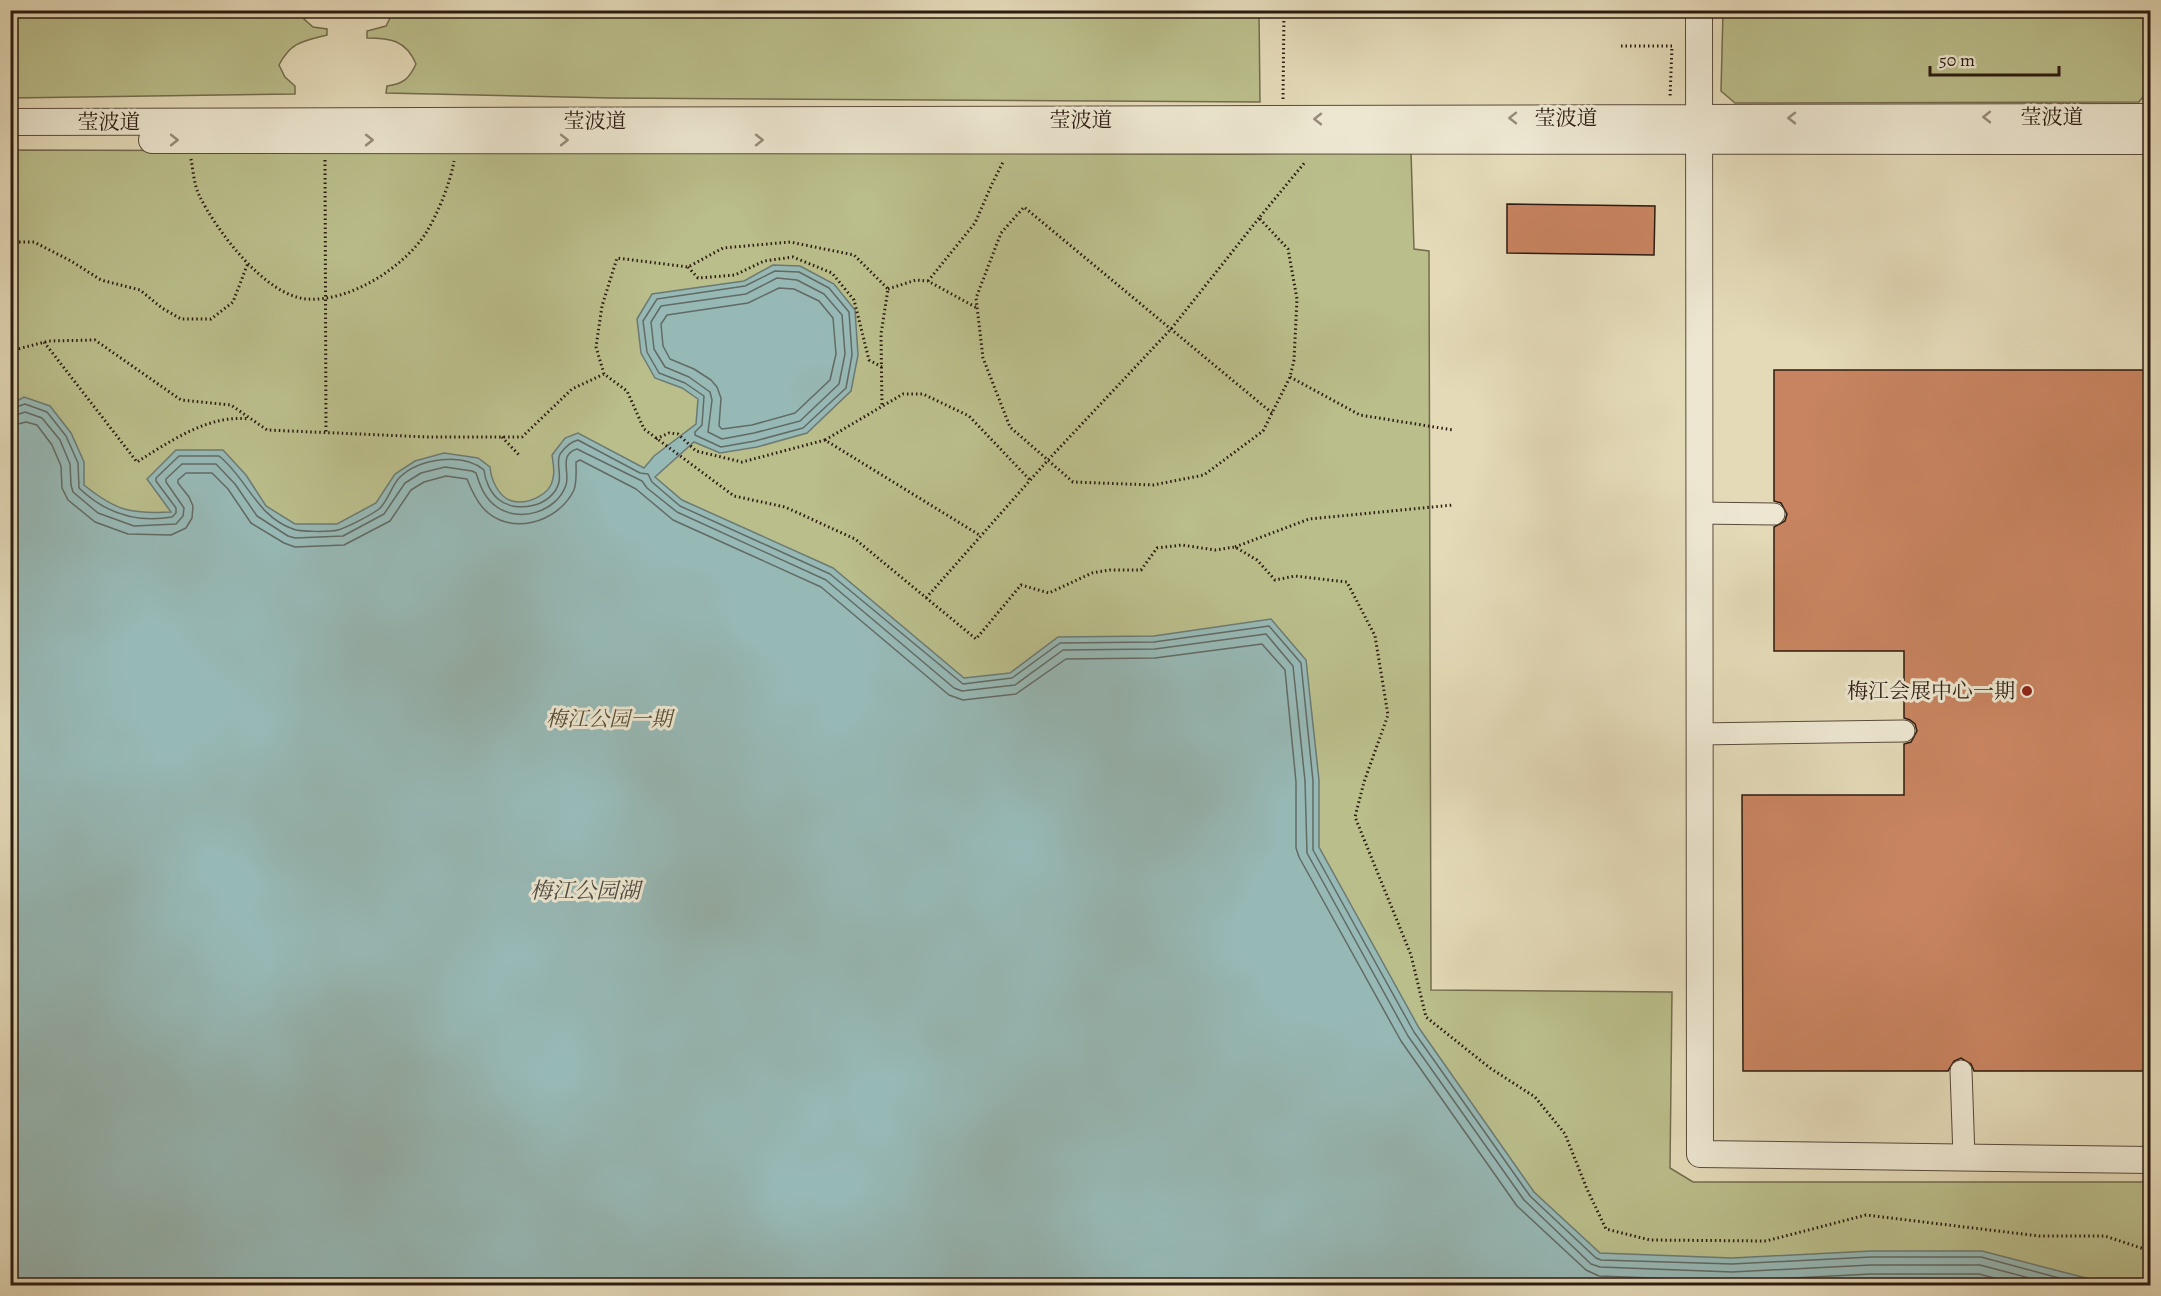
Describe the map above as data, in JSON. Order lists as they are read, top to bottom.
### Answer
{
  "streets": {
    "street": ["莹波道"]
  },
  "water": ["梅江公园湖"],
  "parks": ["梅江公园一期"],
  "places": ["梅江会展中心一期"],
  "scale_bar": "50 m"
}
